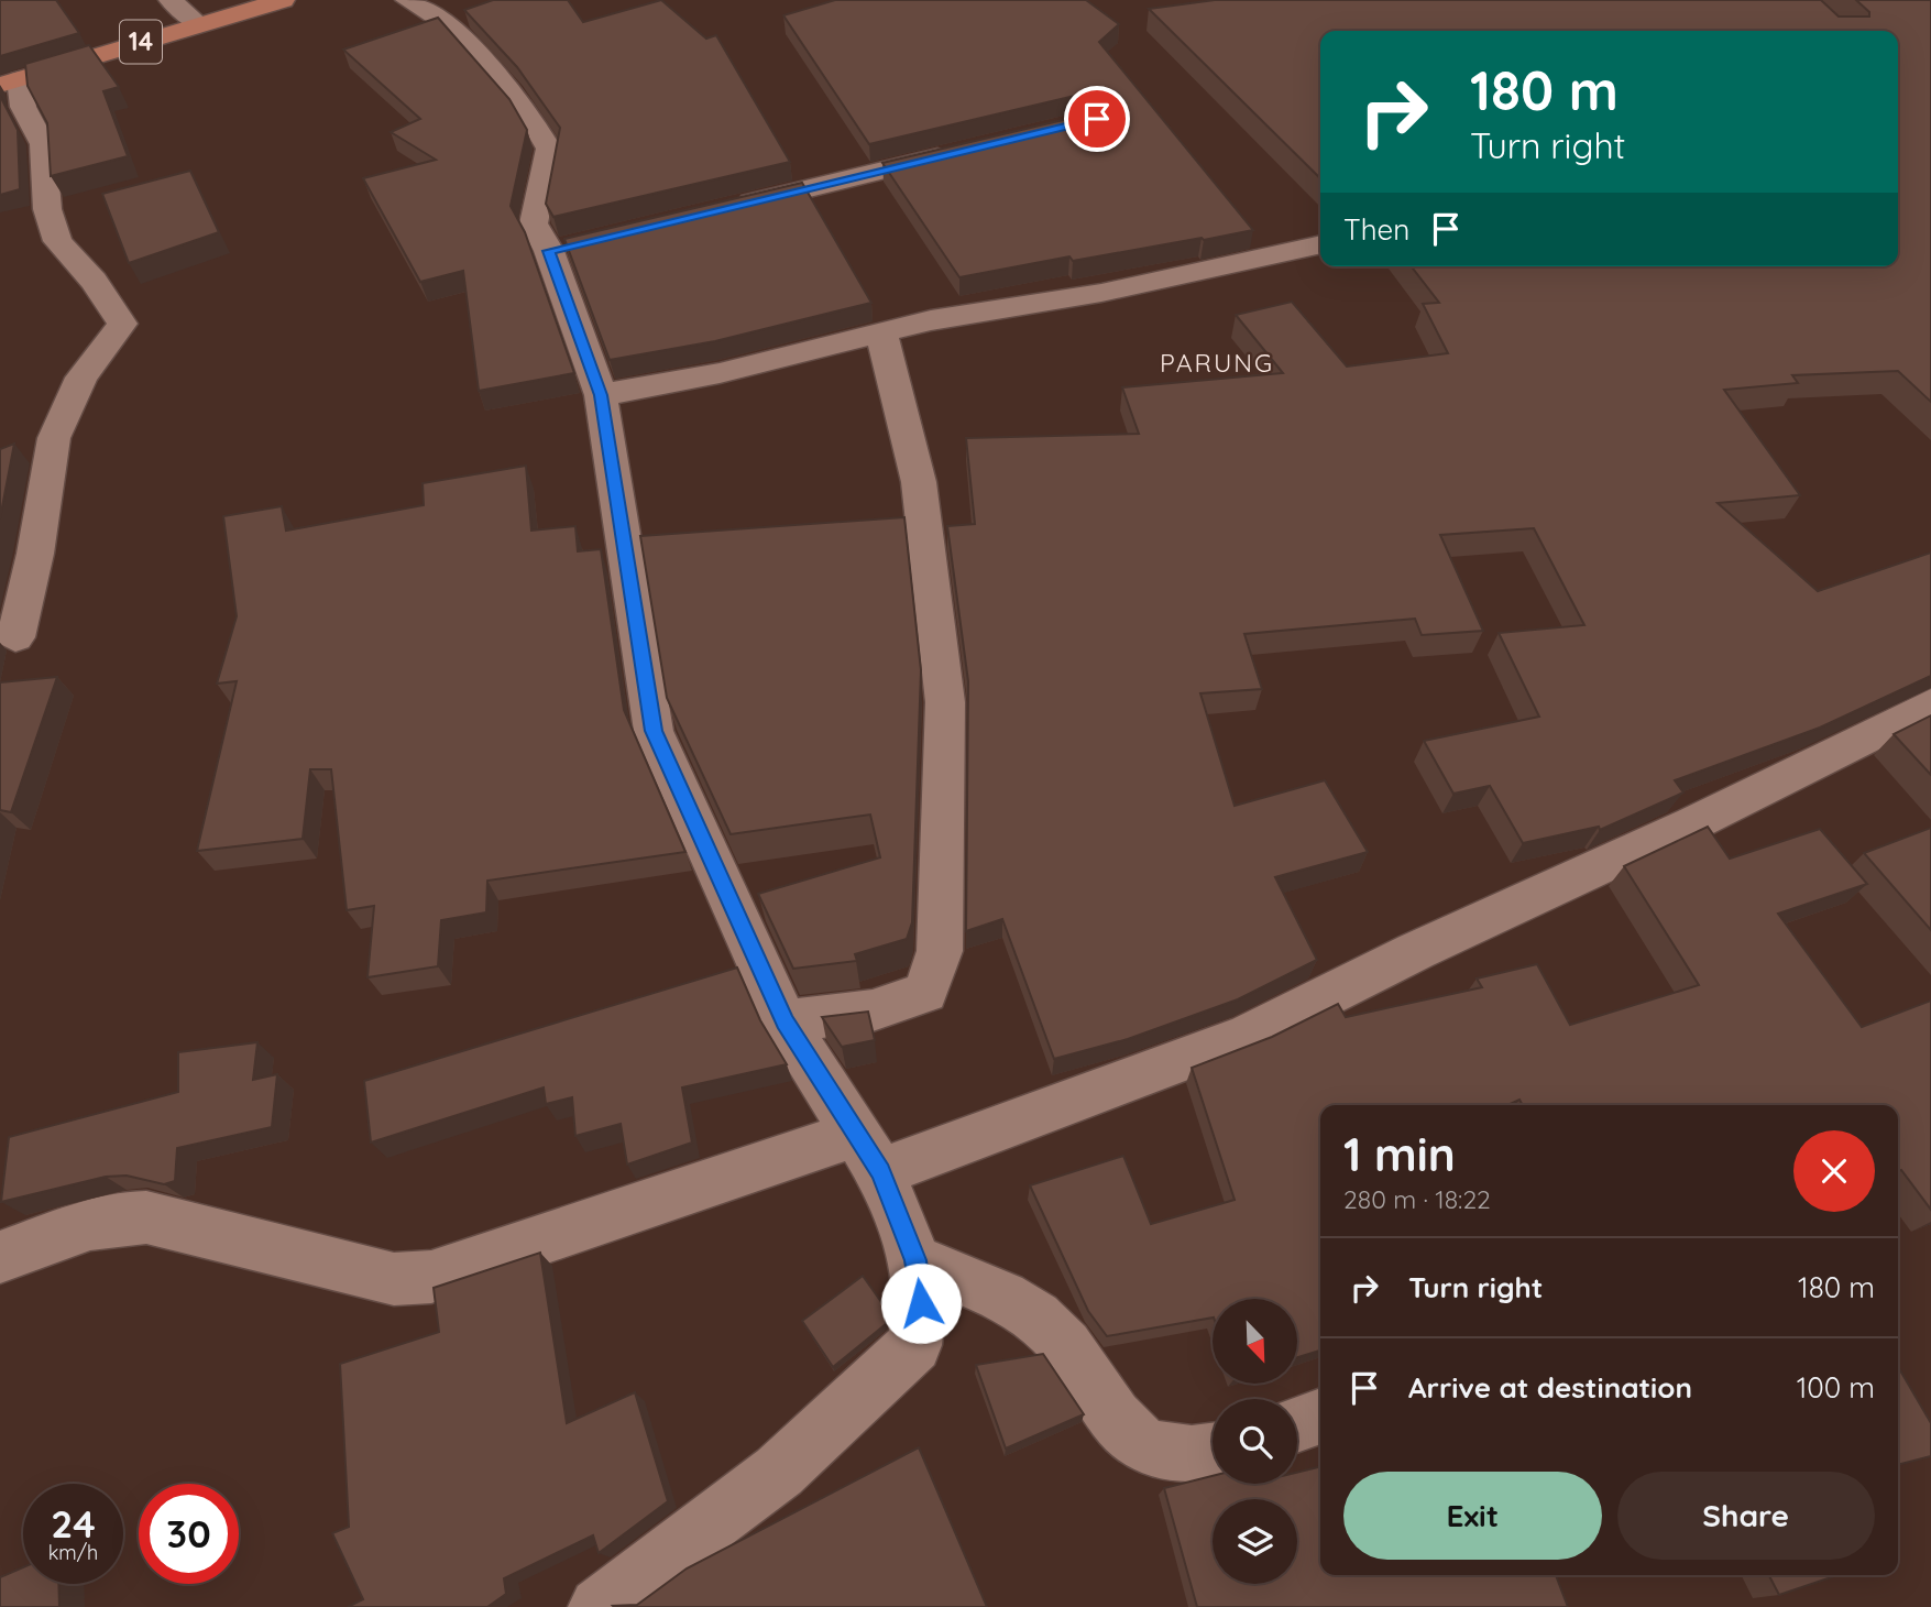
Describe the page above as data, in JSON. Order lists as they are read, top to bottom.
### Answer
{
  "streets": {
    "highway": ["14"]
  },
  "districts": ["PARUNG"],
  "north": "bottom right",
  "page": {
    "turn": ["180 m", "Turn right"],
    "then": "Then",
    "heading": ["1 min", "280 m · 18:22"],
    "list": [
      {
        "name": "Turn right",
        "value": "180 m"
      },
      {
        "name": "Arrive at destination",
        "value": "100 m"
      }
    ],
    "buttons": ["Exit", "Share"],
    "speed": "24 km/h",
    "limit": "30"
  }
}
